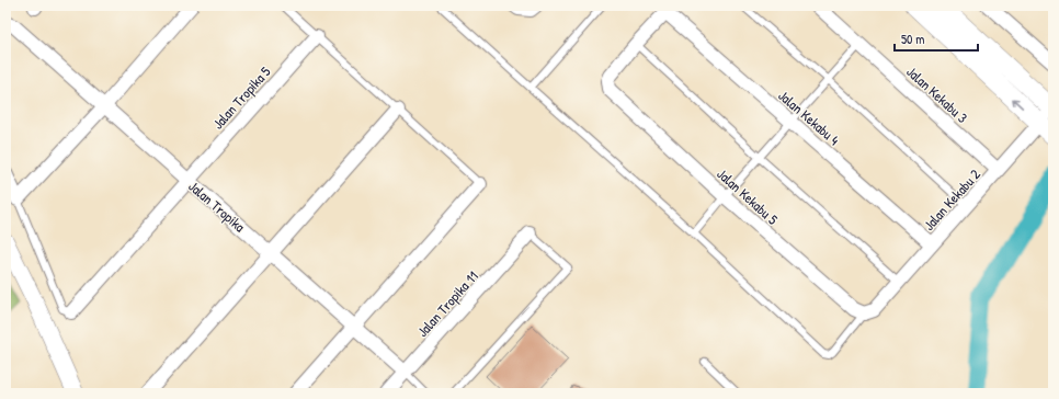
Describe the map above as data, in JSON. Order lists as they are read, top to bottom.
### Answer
{
  "streets": {
    "street": [
      "Jalan Kekabu 3",
      "Jalan Tropika 5",
      "Jalan Kekabu 4",
      "Jalan Kekabu 5",
      "Jalan Kekabu 2",
      "Jalan Tropika",
      "Jalan Tropika 11"
    ]
  },
  "crossings": [
    ["Jalan Kekabu 3", "Jalan Kekabu 2"],
    ["Jalan Tropika 5", "Jalan Tropika"],
    ["Jalan Kekabu 4", "Jalan Kekabu 2"],
    ["Jalan Kekabu 5", "Jalan Kekabu 2"],
    ["Jalan Tropika", "Jalan Tropika 11"]
  ],
  "scale_bar": "50 m"
}
